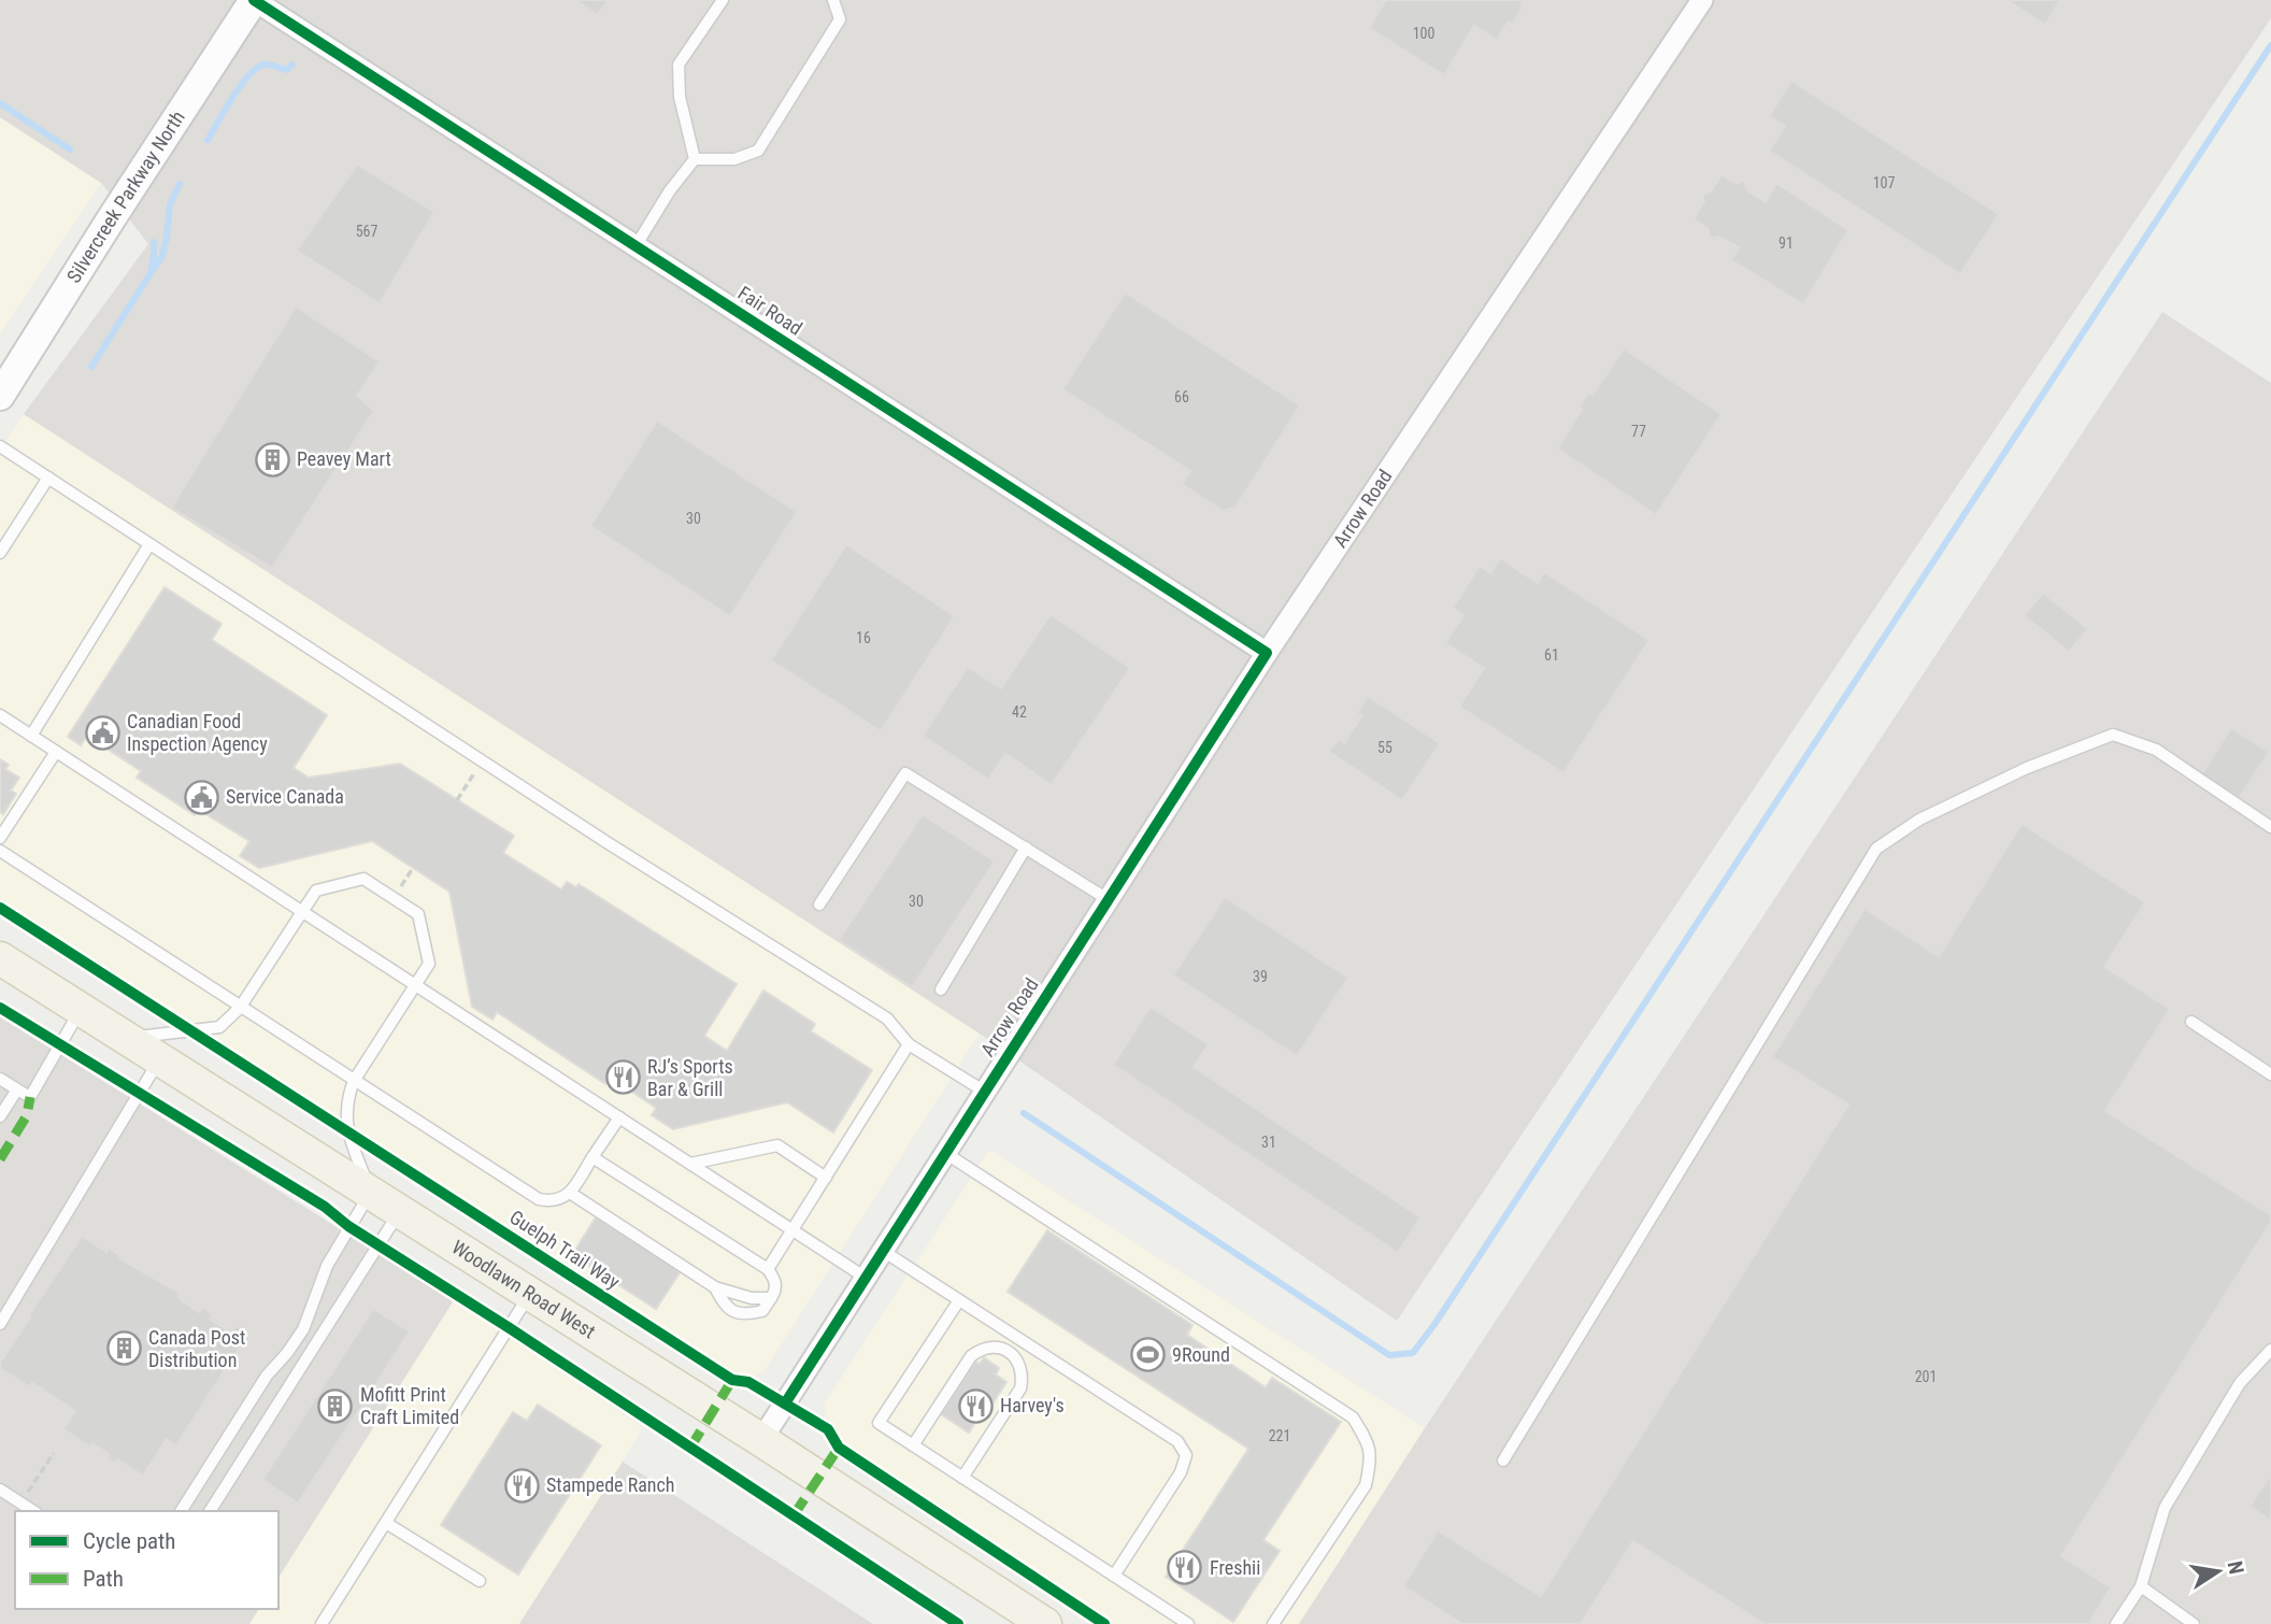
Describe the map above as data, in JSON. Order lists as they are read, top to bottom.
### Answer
{
  "streets": {
    "main road": ["Silvercreek Parkway North", "Woodlawn Road West"],
    "street": ["Fair Road", "Arrow Road"],
    "cycle path": ["Guelph Trail Way"]
  },
  "crossings": [
    ["Silvercreek Parkway North", "Fair Road"],
    ["Fair Road", "Arrow Road"],
    ["Arrow Road", "Woodlawn Road West"]
  ],
  "places": {
    "building": ["Peavey Mart", "Canada Post Distribution", "Mofitt Print Craft Limited"],
    "public building": ["Canadian Food Inspection Agency", "Service Canada"],
    "restaurant": [
      "RJ’s Sports Bar & Grill",
      "Harvey's",
      "Stampede Ranch",
      "Freshii"
    ],
    "sports": ["9Round"]
  },
  "house_numbers": [
    "100",
    "107",
    "567",
    "91",
    "66",
    "77",
    "30",
    "16",
    "61",
    "42",
    "55",
    "30",
    "39",
    "31",
    "201",
    "221"
  ],
  "legend": ["Cycle path", "Path"],
  "north": "right"
}
